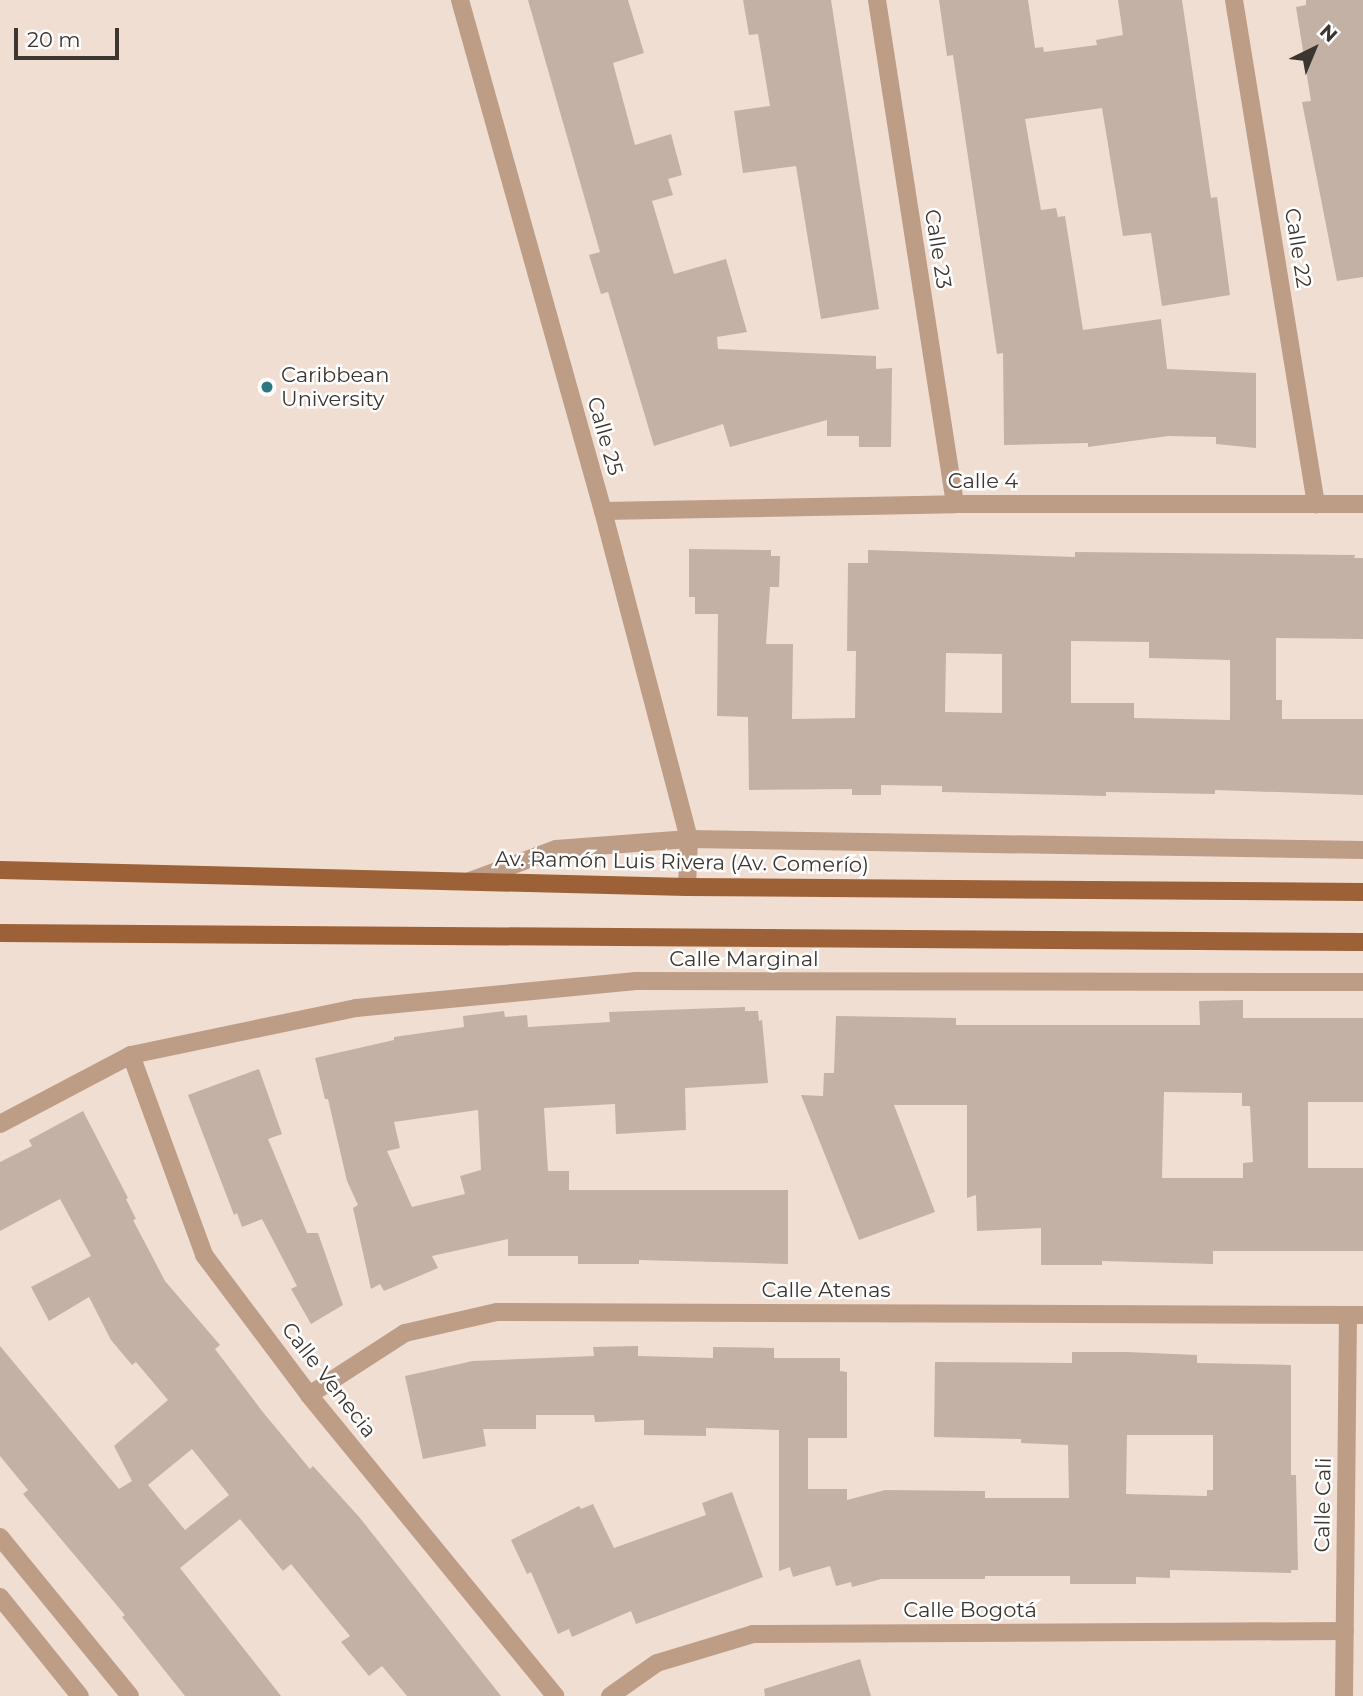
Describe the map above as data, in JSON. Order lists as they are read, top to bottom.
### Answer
{
  "streets": {
    "main road": ["Av. Ramón Luis Rivera (Av. Comerío)"],
    "street": [
      "Calle 22",
      "Calle 23",
      "Calle 25",
      "Calle 4",
      "Calle Marginal",
      "Calle Atenas",
      "Calle Venecia",
      "Calle Cali",
      "Calle Bogotá"
    ]
  },
  "crossings": [
    ["Calle 22", "Calle 4"],
    ["Calle 23", "Calle 4"],
    ["Calle 25", "Calle 4"],
    ["Calle 25", "Av. Ramón Luis Rivera (Av. Comerío)"],
    ["Calle Marginal", "Calle Venecia"],
    ["Calle Atenas", "Calle Venecia"],
    ["Calle Atenas", "Calle Cali"],
    ["Calle Cali", "Calle Bogotá"]
  ],
  "places": ["Caribbean University"],
  "scale_bar": "20 m",
  "north": "top right"
}
